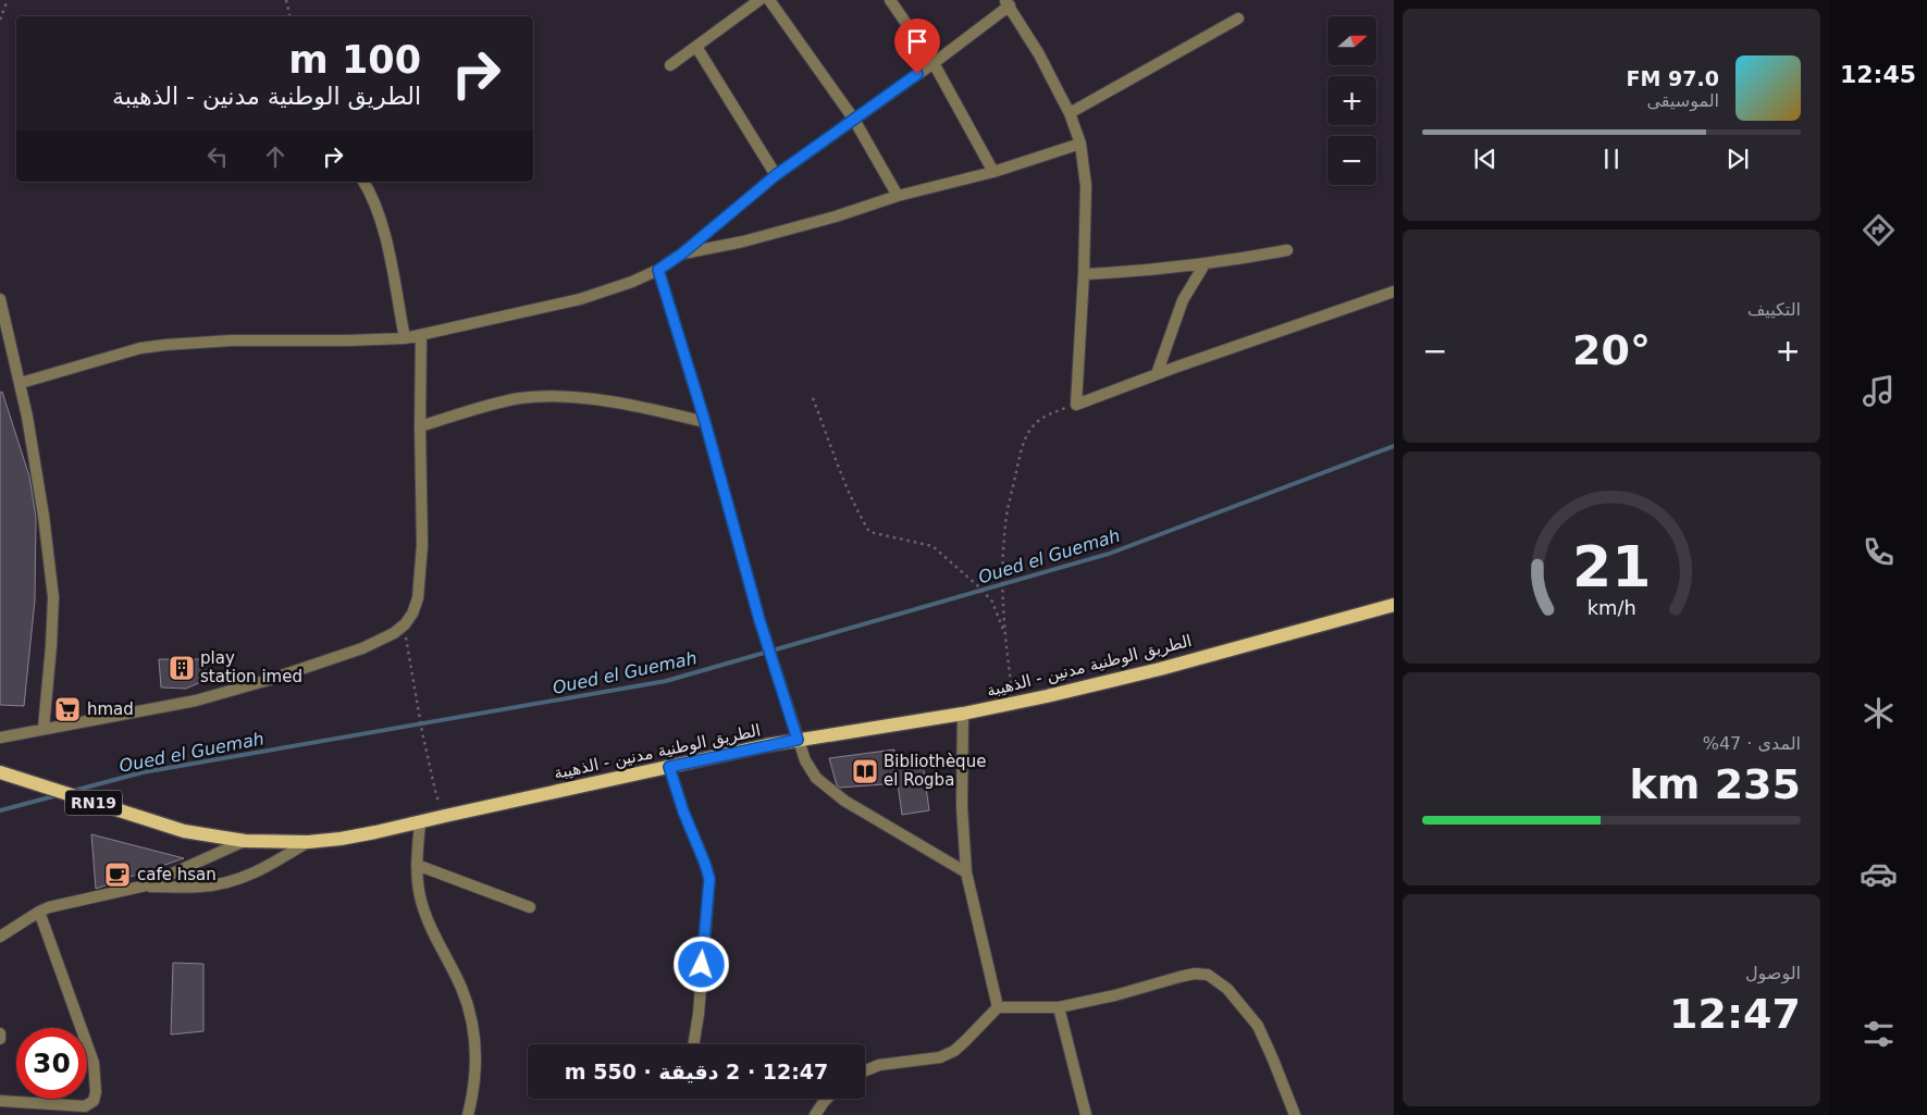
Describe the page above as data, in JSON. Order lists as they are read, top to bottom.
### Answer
{
  "streets": {
    "main road": ["الطريق الوطنية مدنين - الذهيبة", "RN19"]
  },
  "water": ["Oued el Guemah"],
  "places": {
    "building": ["play station imed"],
    "supermarket": ["hmad"],
    "library": ["Bibliothèque el Rogba"],
    "cafe": ["cafe hsan"]
  },
  "north": "right",
  "page": {
    "tabs": "12:45",
    "map_buttons": ["+", "−"],
    "turn": ["100 m", "الطريق الوطنية مدنين - الذهيبة"],
    "song": ["97.0 FM", "الموسيقى"],
    "tile": [
      "التكييف",
      ["المدى · 47%", "235 km"],
      ["الوصول", "12:47"]
    ],
    "heat": ["−", "20°", "+"],
    "limit": "30",
    "trip": "12:47 · 2 دقيقة · 550 m",
    "gauge": ["21", "km/h"]
  }
}
